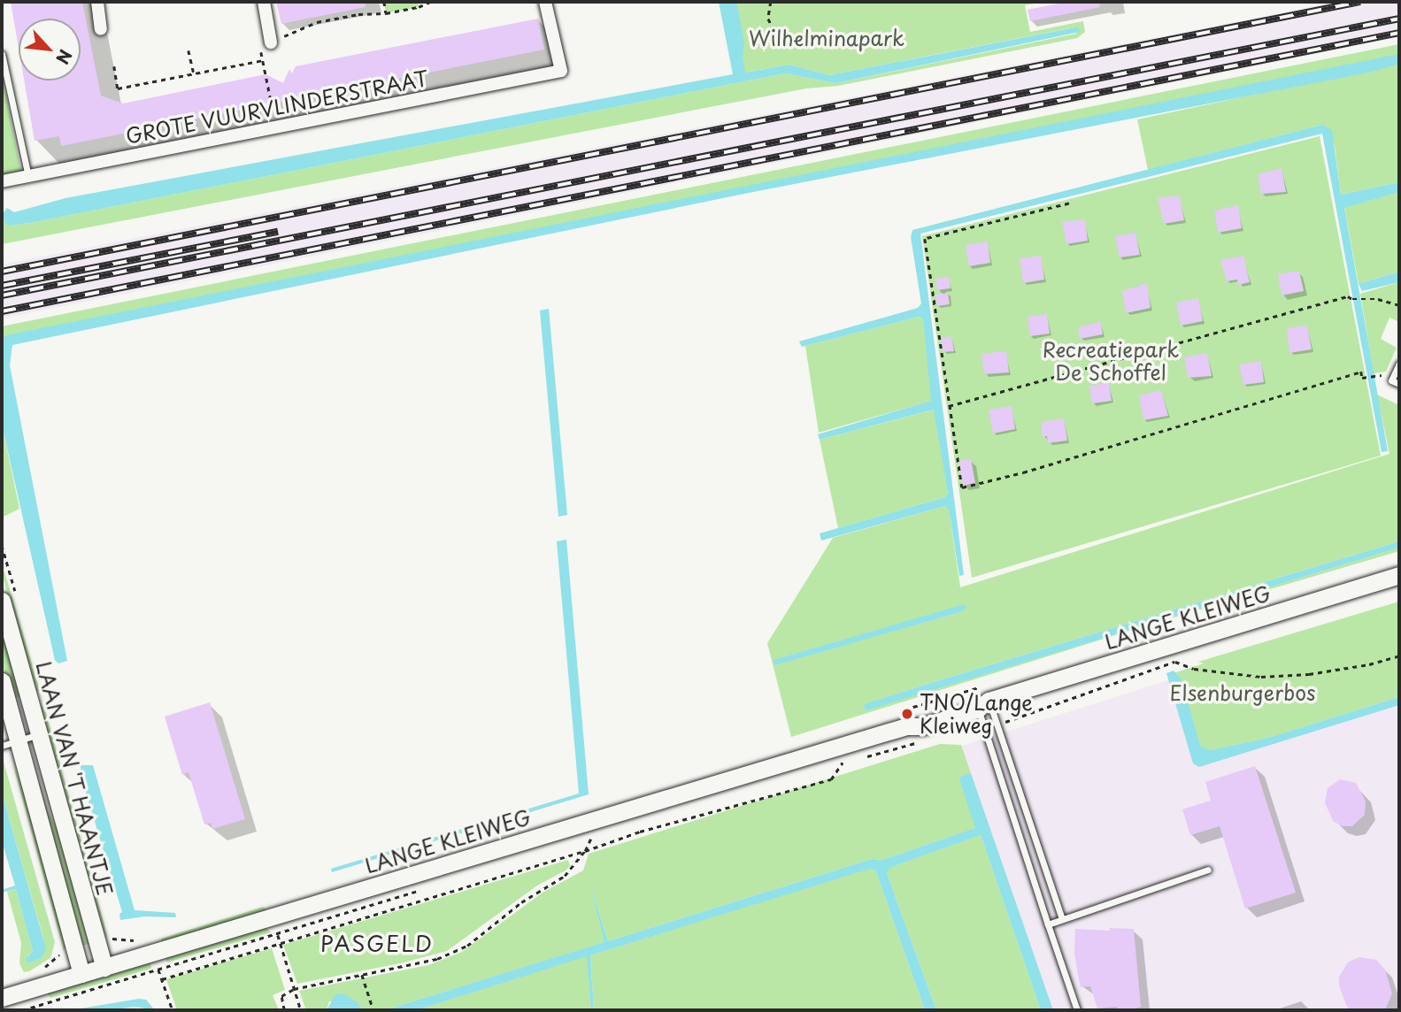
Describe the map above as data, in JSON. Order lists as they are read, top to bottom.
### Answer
{
  "streets": {
    "street": ["GROTE VUURVLINDERSTRAAT", "LANGE KLEIWEG", "LAAN VAN 'T HAANTJE"]
  },
  "crossings": [
    ["LANGE KLEIWEG", "LAAN VAN 'T HAANTJE"]
  ],
  "districts": ["PASGELD"],
  "parks": ["Wilhelminapark", "Recreatiepark De Schoffel", "Elsenburgerbos"],
  "places": ["TNO/Lange Kleiweg"],
  "north": "bottom right"
}
